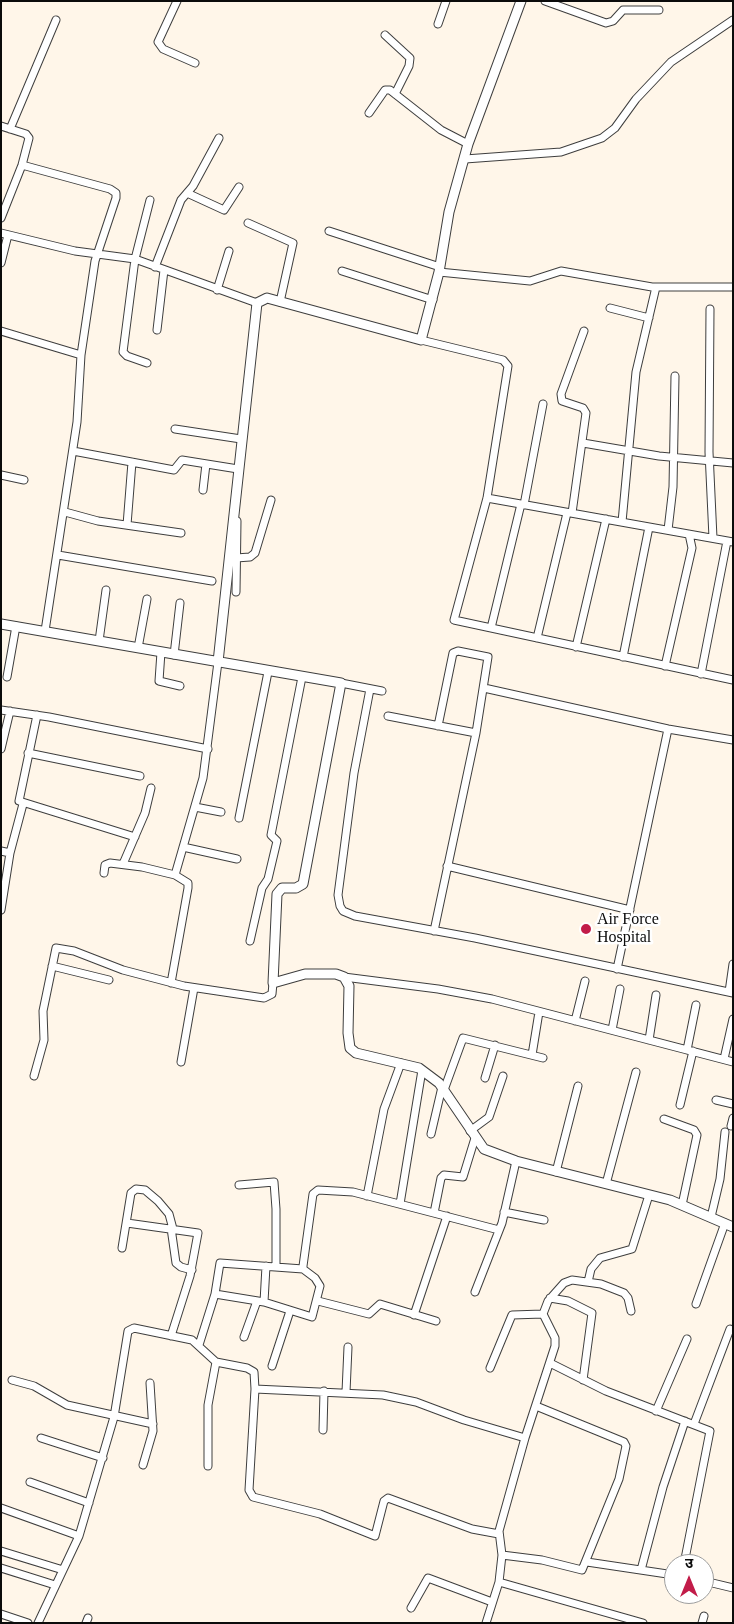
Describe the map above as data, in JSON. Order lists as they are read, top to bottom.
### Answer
{
  "places": ["Air Force Hospital"],
  "north": "top"
}
